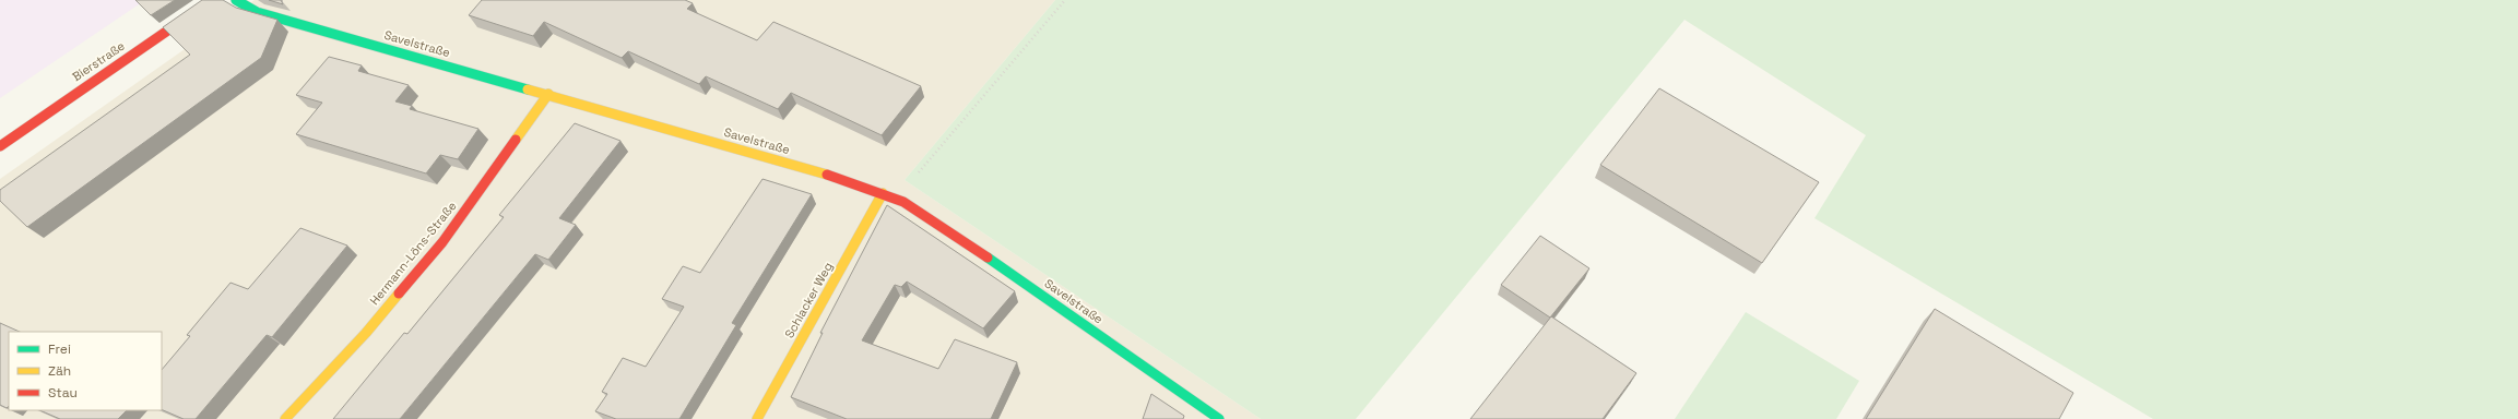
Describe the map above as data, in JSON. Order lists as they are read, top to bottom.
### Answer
{
  "streets": {
    "street": [
      "Savelstraße",
      "Bierstraße",
      "Hermann-Löns-Straße",
      "Schlacker Weg"
    ]
  },
  "crossings": [
    ["Savelstraße", "Hermann-Löns-Straße"],
    ["Savelstraße", "Schlacker Weg"]
  ],
  "legend": ["Frei", "Zäh", "Stau"]
}
